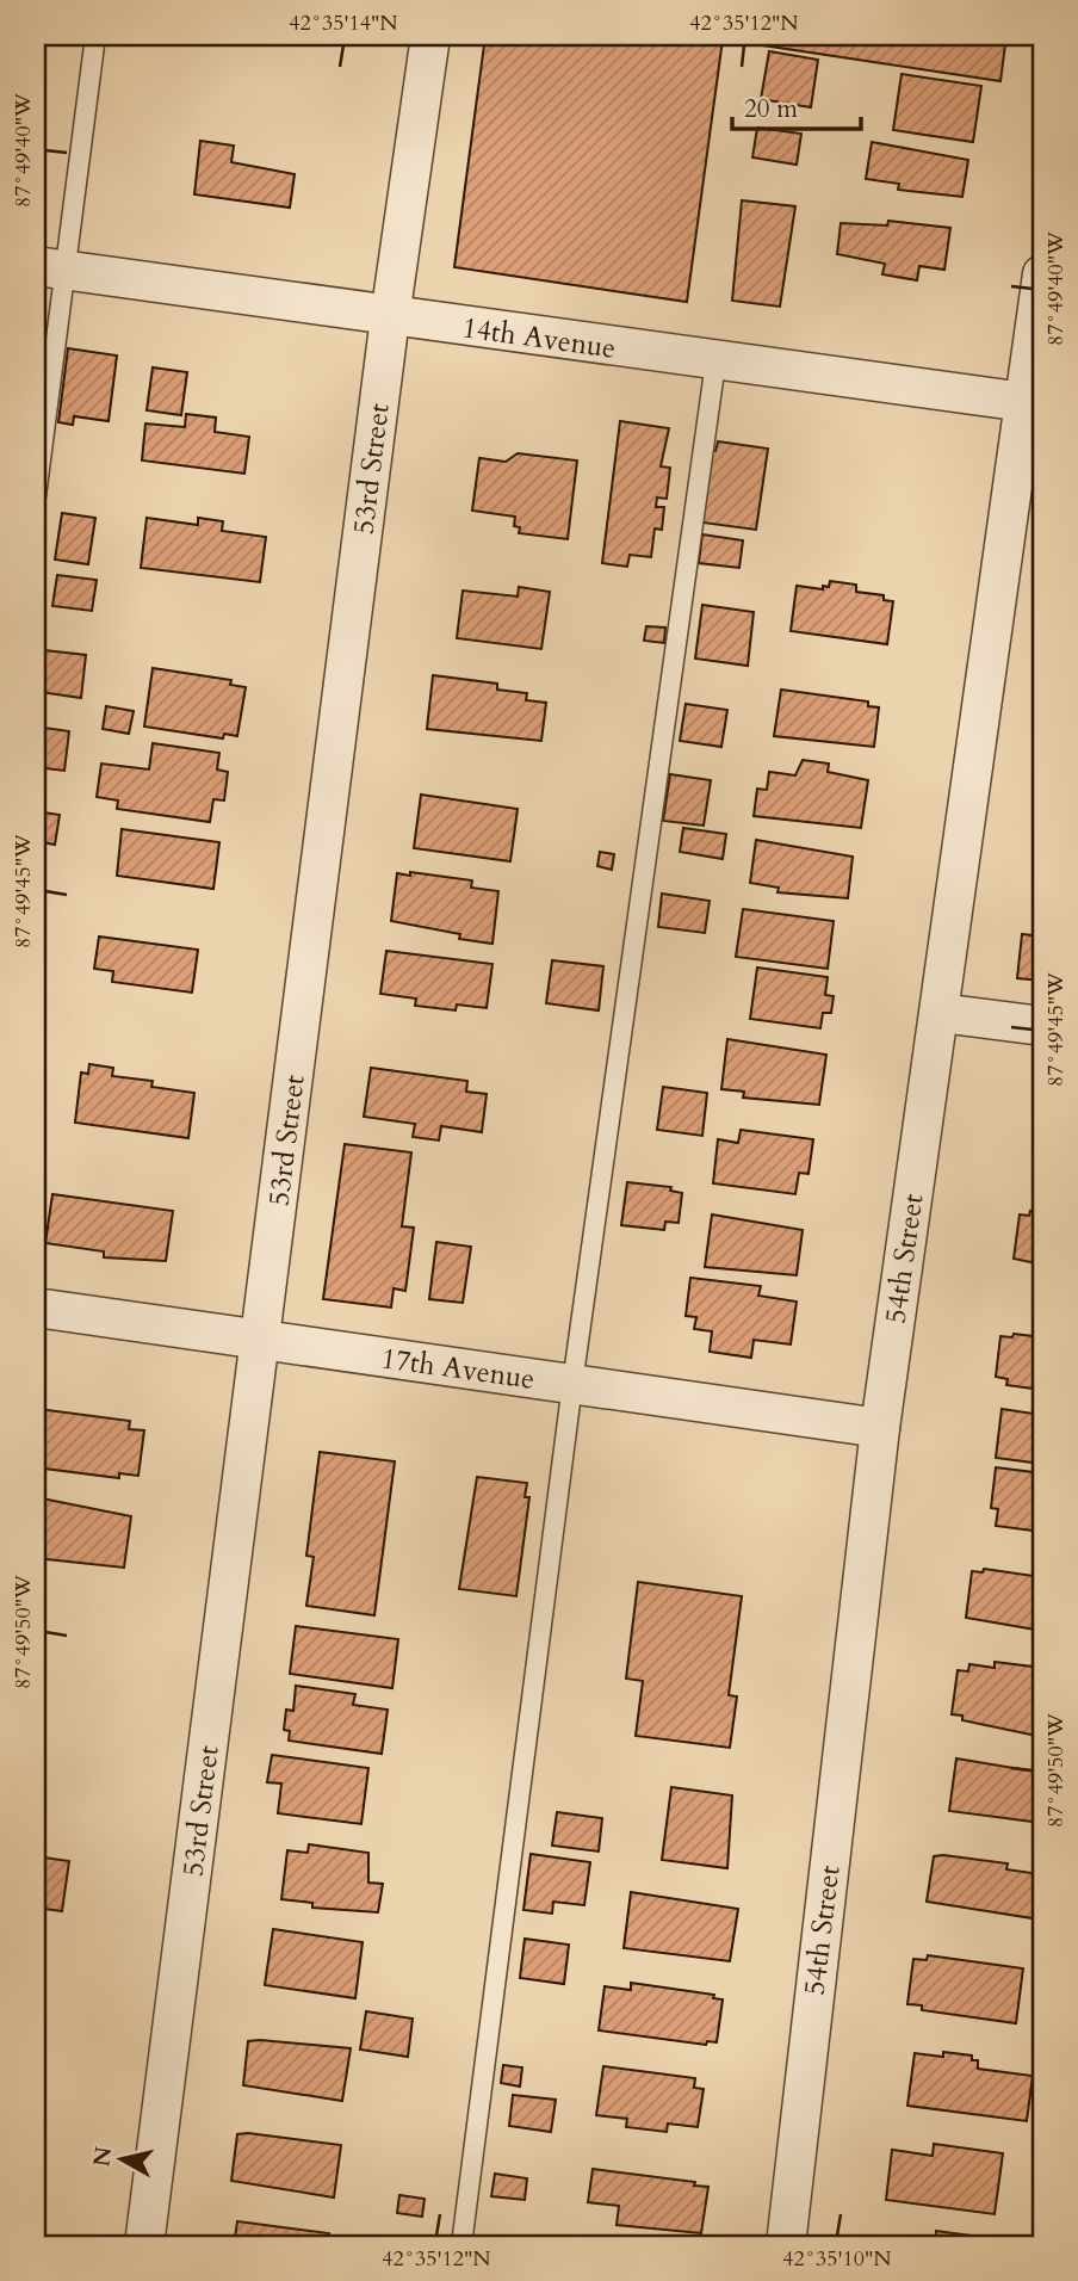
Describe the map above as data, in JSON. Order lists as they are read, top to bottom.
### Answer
{
  "streets": {
    "street": [
      "14th Avenue",
      "53rd Street",
      "54th Street",
      "17th Avenue"
    ]
  },
  "crossings": [
    ["14th Avenue", "53rd Street"],
    ["14th Avenue", "54th Street"],
    ["53rd Street", "17th Avenue"],
    ["54th Street", "17th Avenue"]
  ],
  "scale_bar": "20 m",
  "north": "left",
  "coordinates": [
    "42°35'14\"N",
    "42°35'12\"N",
    "87°49'40\"W",
    "87°49'45\"W",
    "87°49'50\"W",
    "42°35'10\"N"
  ]
}
